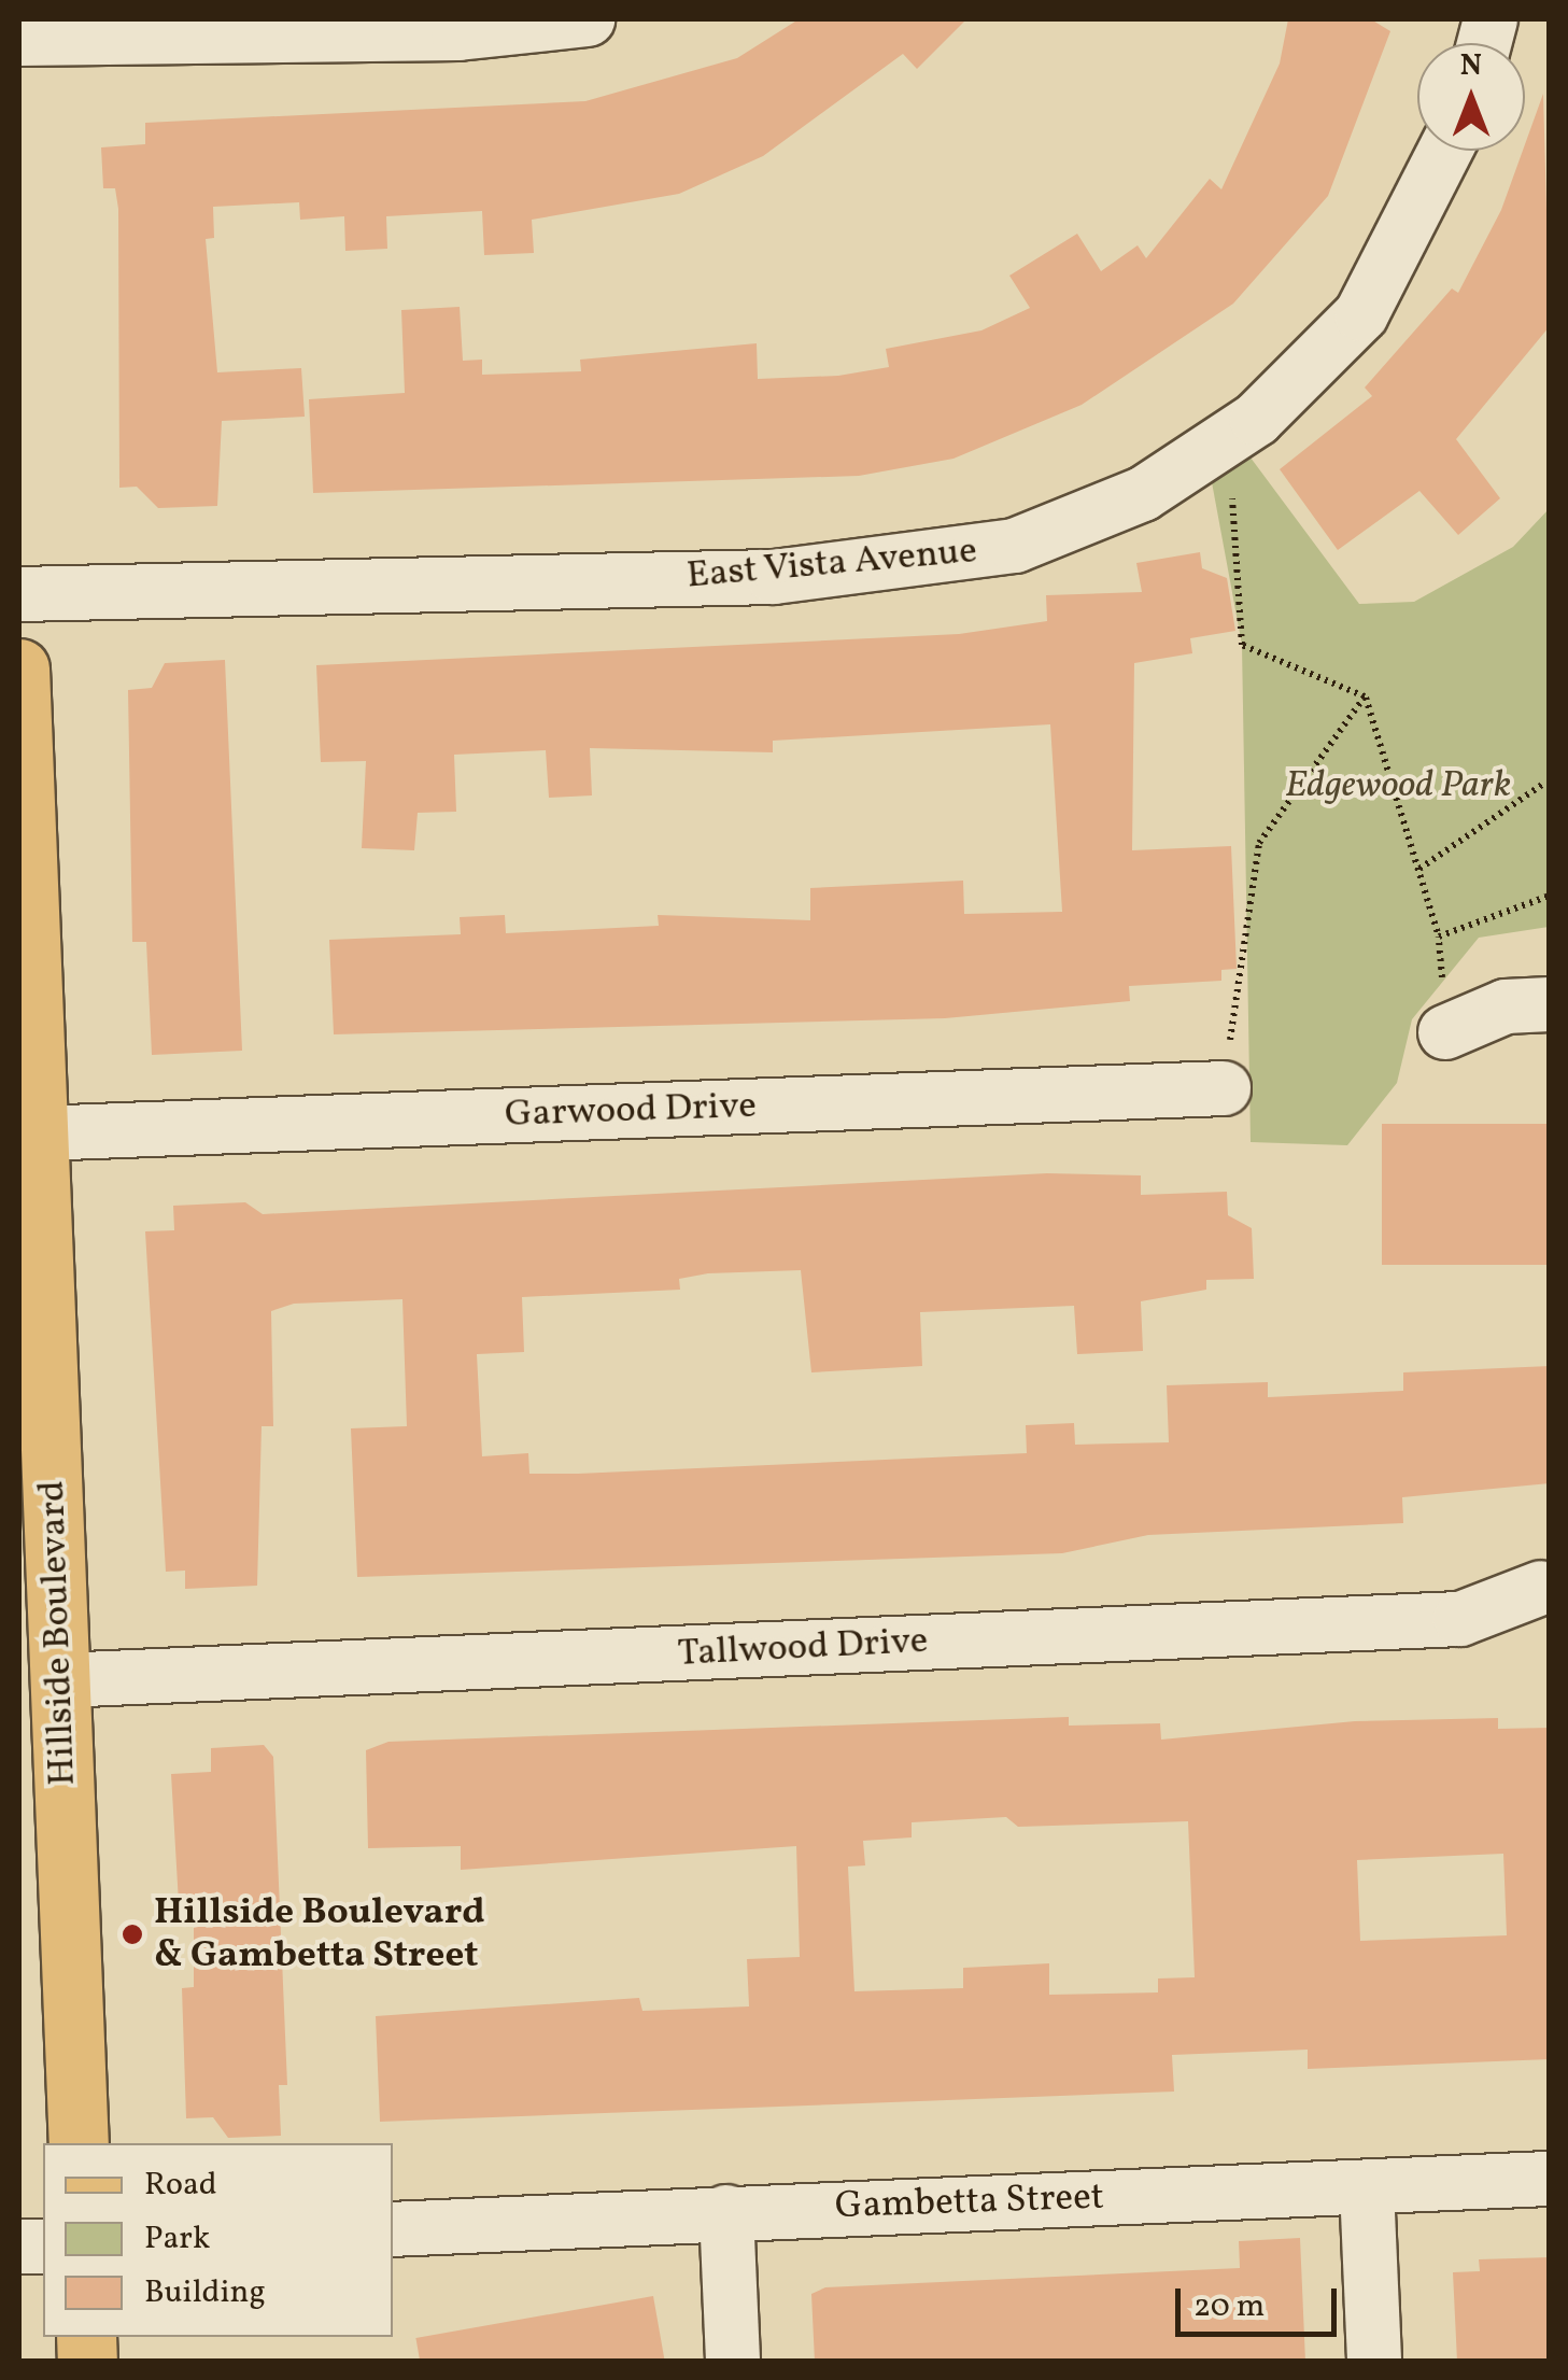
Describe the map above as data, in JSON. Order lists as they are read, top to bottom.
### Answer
{
  "streets": {
    "main road": ["Hillside Boulevard"],
    "street": [
      "East Vista Avenue",
      "Garwood Drive",
      "Tallwood Drive",
      "Gambetta Street"
    ]
  },
  "crossings": [
    ["Garwood Drive", "Hillside Boulevard"],
    ["Hillside Boulevard", "Tallwood Drive"]
  ],
  "parks": ["Edgewood Park"],
  "places": ["Hillside Boulevard & Gambetta Street"],
  "legend": ["Road", "Park", "Building"],
  "scale_bar": "20 m",
  "north": "top"
}
